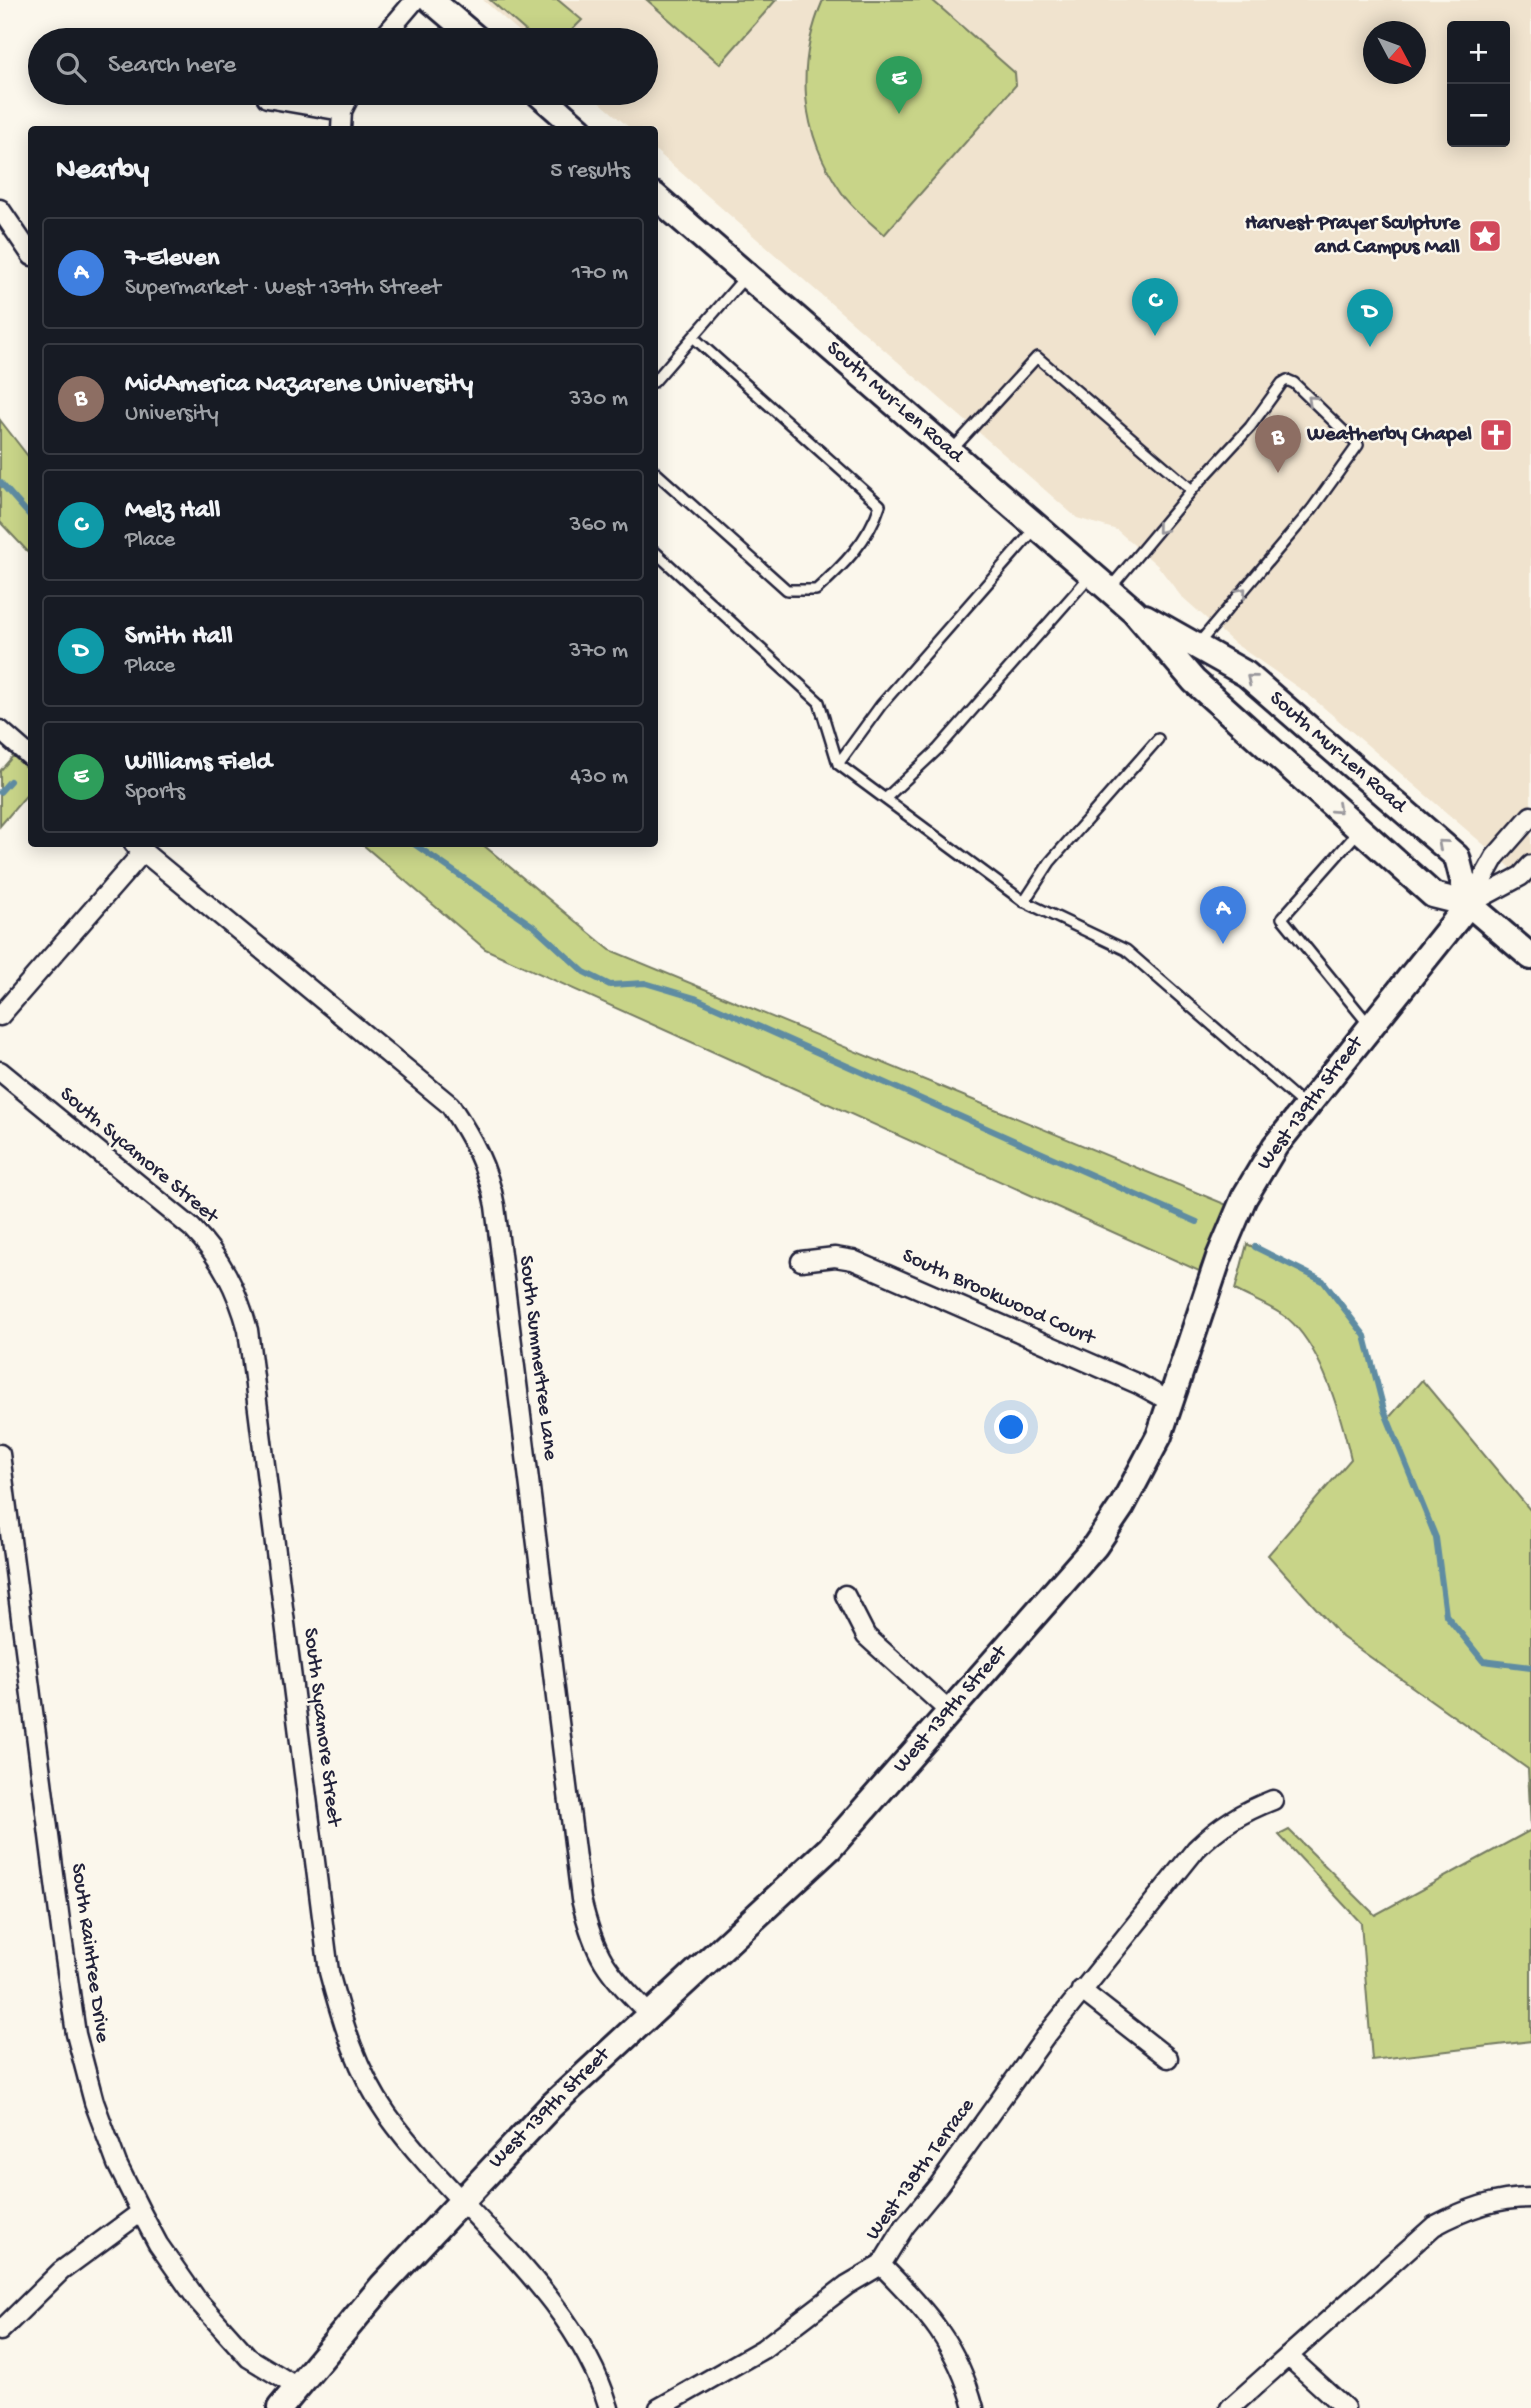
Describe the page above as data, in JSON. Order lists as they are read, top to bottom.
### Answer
{
  "streets": {
    "street": [
      "South Mur-Len Road",
      "West 139th Street",
      "South Sycamore Street",
      "South Brookwood Court",
      "South Summertree Lane",
      "South Raintree Drive",
      "West 138th Terrace"
    ]
  },
  "crossings": [
    ["South Mur-Len Road", "West 139th Street"],
    ["West 139th Street", "South Sycamore Street"],
    ["West 139th Street", "South Brookwood Court"],
    ["West 139th Street", "South Summertree Lane"],
    ["West 139th Street", "South Raintree Drive"]
  ],
  "places": {
    "place": ["Harvest Prayer Sculpture and Campus Mall"],
    "church": ["Weatherby Chapel"]
  },
  "north": "bottom right",
  "page": {
    "map_buttons": ["+", "−"],
    "search": "Search here",
    "pins": [
      "E",
      "C",
      "D",
      "B",
      "A"
    ],
    "heading": ["Nearby", "5 results"],
    "list": [
      {
        "mark": "A",
        "name": "7-Eleven",
        "note": "Supermarket · West 139th Street",
        "value": "170 m"
      },
      {
        "mark": "B",
        "name": "MidAmerica Nazarene University",
        "note": "University",
        "value": "330 m"
      },
      {
        "mark": "C",
        "name": "Melz Hall",
        "note": "Place",
        "value": "360 m"
      },
      {
        "mark": "D",
        "name": "Smith Hall",
        "note": "Place",
        "value": "370 m"
      },
      {
        "mark": "E",
        "name": "Williams Field",
        "note": "Sports",
        "value": "430 m"
      }
    ]
  }
}
